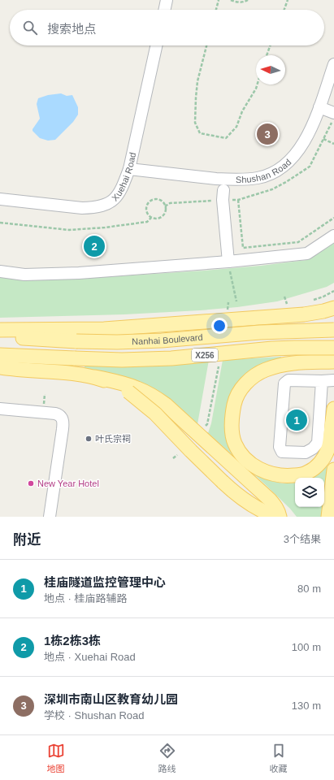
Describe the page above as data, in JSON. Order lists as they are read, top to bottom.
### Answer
{
  "streets": {
    "main road": ["Nanhai Boulevard", "X256"],
    "street": ["Shushan Road", "Xuehai Road"]
  },
  "crossings": [
    ["Shushan Road", "Xuehai Road"]
  ],
  "places": ["叶氏宗祠", "New Year Hotel"],
  "north": "left",
  "page": {
    "search": "搜索地点",
    "pins": ["3", "2", "1"],
    "heading": ["附近", "3个结果"],
    "list": [
      {
        "mark": "1",
        "name": "桂庙隧道监控管理中心",
        "note": "地点 · 桂庙路辅路",
        "value": "80 m"
      },
      {
        "mark": "2",
        "name": "1栋2栋3栋",
        "note": "地点 · Xuehai Road",
        "value": "100 m"
      },
      {
        "mark": "3",
        "name": "深圳市南山区教育幼儿园",
        "note": "学校 · Shushan Road",
        "value": "130 m"
      }
    ],
    "nav": ["地图", "路线", "收藏"]
  }
}
